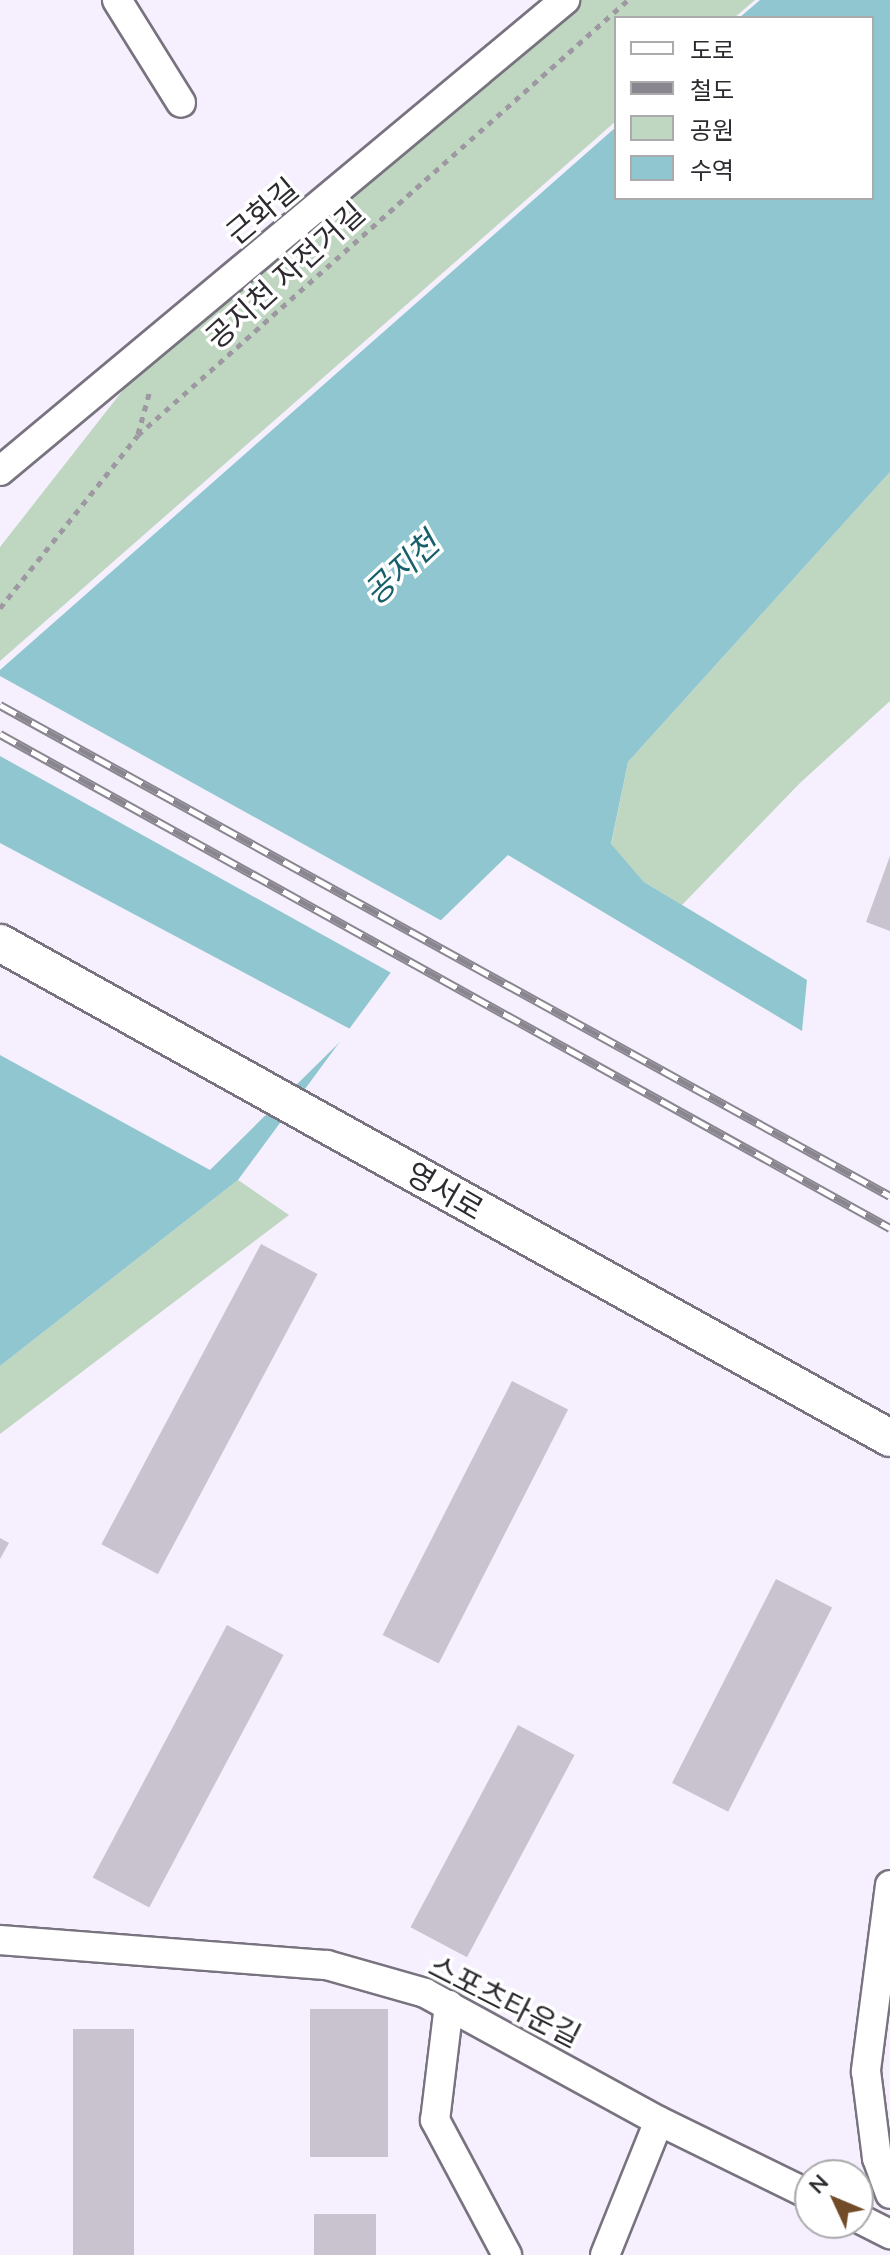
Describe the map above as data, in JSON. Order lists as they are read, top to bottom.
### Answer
{
  "streets": {
    "street": ["근화길", "영서로", "스포츠타운길"],
    "path": ["공지천 자전거길"]
  },
  "water": ["공지천"],
  "legend": [
    "도로",
    "철도",
    "공원",
    "수역"
  ],
  "north": "top left"
}
